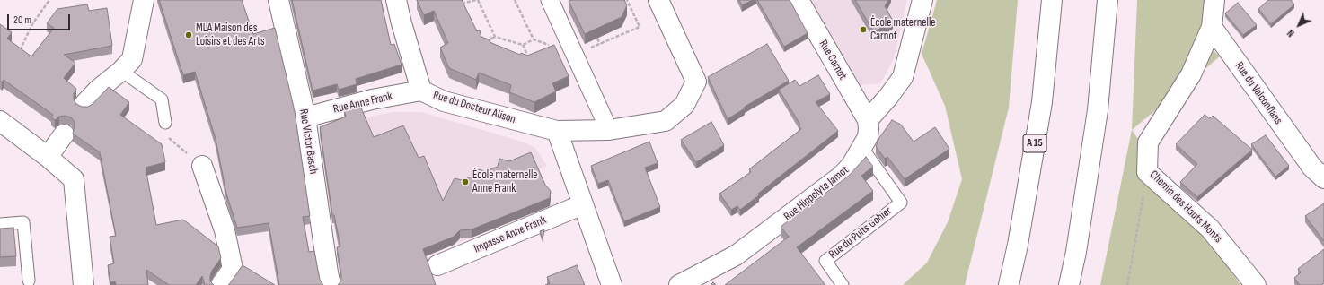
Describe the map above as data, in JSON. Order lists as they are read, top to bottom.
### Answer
{
  "streets": {
    "main road": [
      "Rue Carnot",
      "Rue du Valconflans",
      "Rue Anne Frank",
      "Rue du Docteur Alison",
      "Rue Victor Basch",
      "A 15",
      "Rue Hippolyte Jamot",
      "Chemin des Hauts Monts",
      "Impasse Anne Frank"
    ],
    "lane": ["Rue du Puits Gohier"]
  },
  "crossings": [
    ["Rue Carnot", "Rue Hippolyte Jamot"],
    ["Rue du Valconflans", "Chemin des Hauts Monts"],
    ["Rue Anne Frank", "Rue du Docteur Alison"],
    ["Rue Anne Frank", "Rue Victor Basch"],
    ["Rue Hippolyte Jamot", "Rue du Puits Gohier"]
  ],
  "places": ["École maternelle Carnot", "MLA Maison des Loisirs et des Arts", "École maternelle Anne Frank"],
  "scale_bar": "20 m",
  "north": "bottom left"
}
